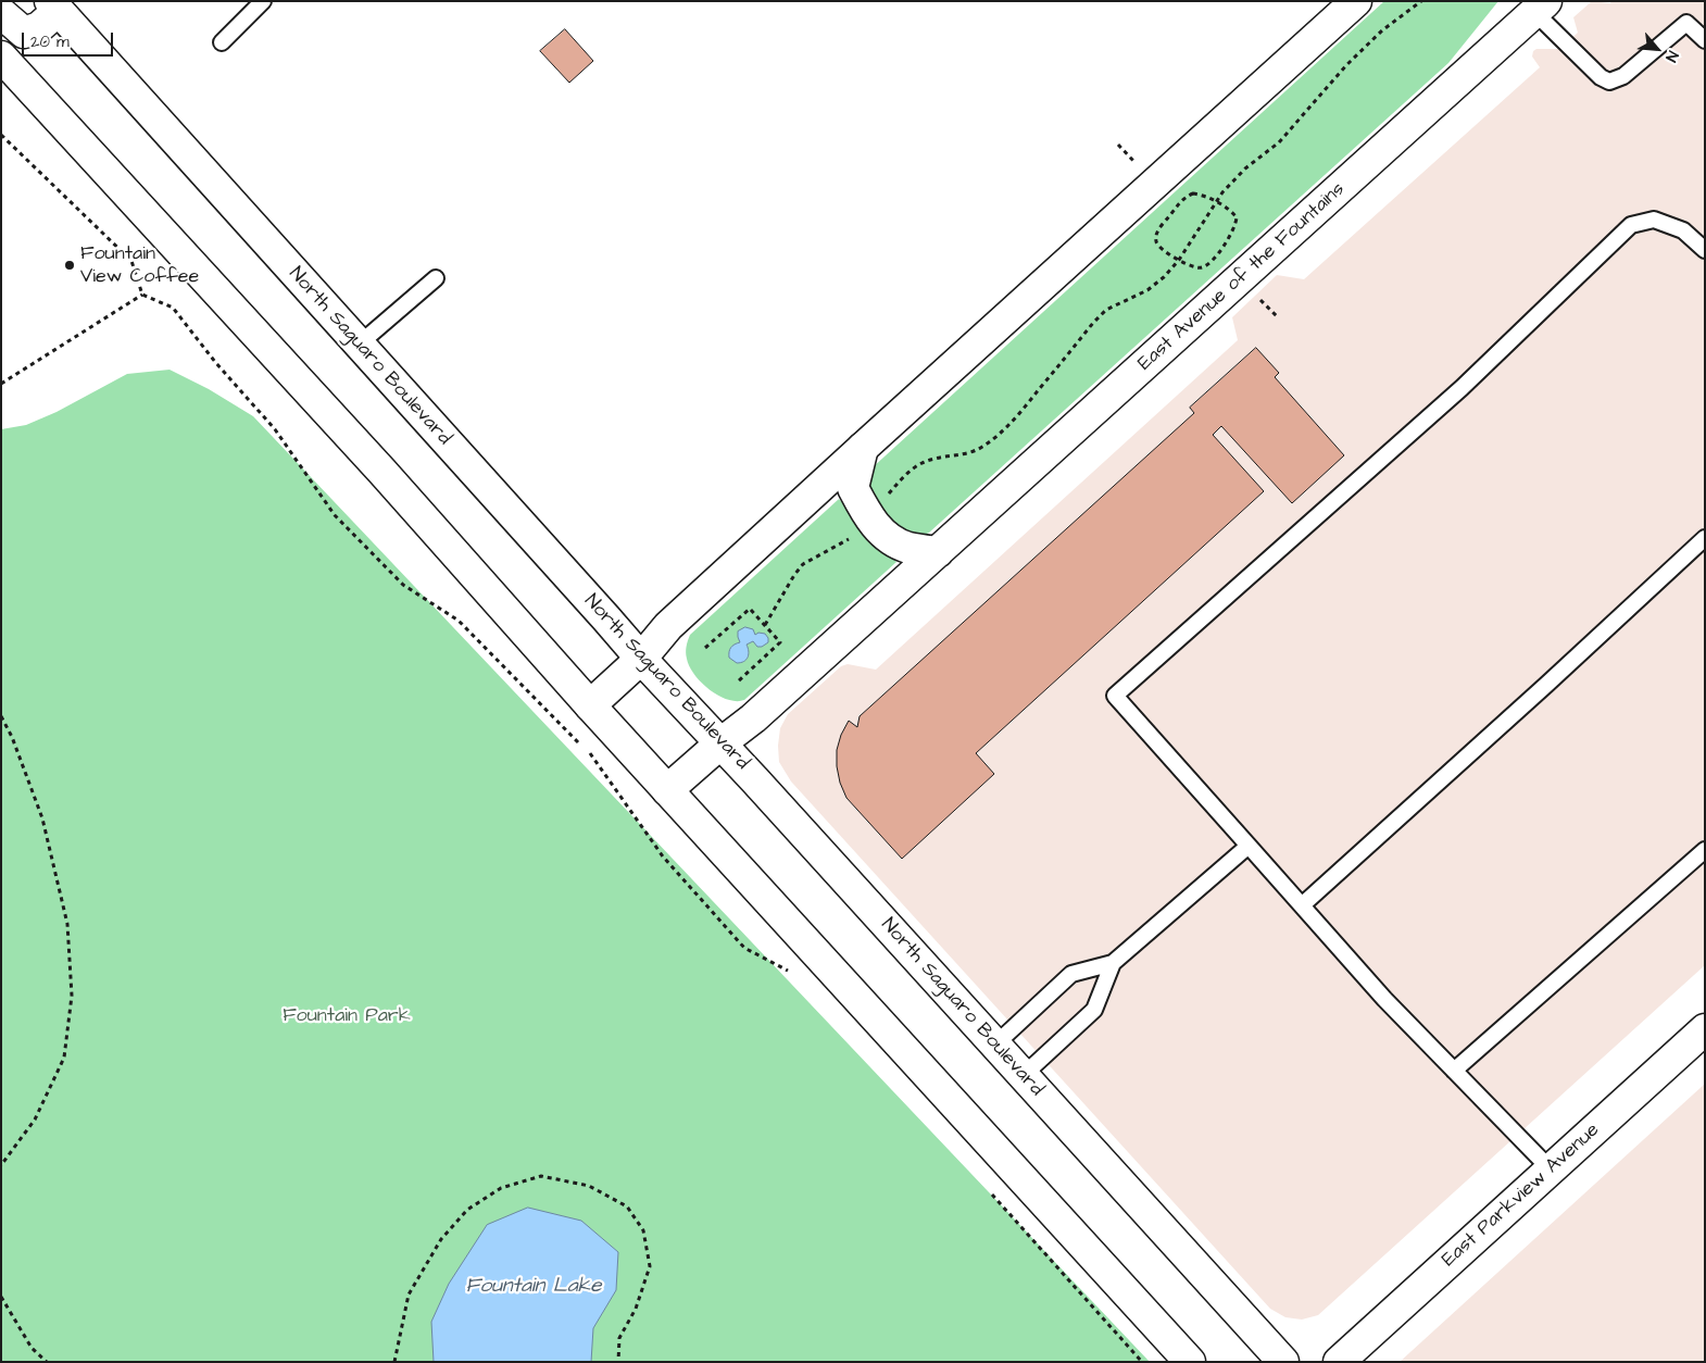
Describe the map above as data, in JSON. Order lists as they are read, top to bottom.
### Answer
{
  "streets": {
    "main road": ["East Avenue of the Fountains", "North Saguaro Boulevard", "East Parkview Avenue"]
  },
  "crossings": [
    ["East Avenue of the Fountains", "North Saguaro Boulevard"]
  ],
  "water": ["Fountain Lake"],
  "parks": ["Fountain Park"],
  "places": ["Fountain View Coffee"],
  "scale_bar": "20 m",
  "north": "bottom right"
}
